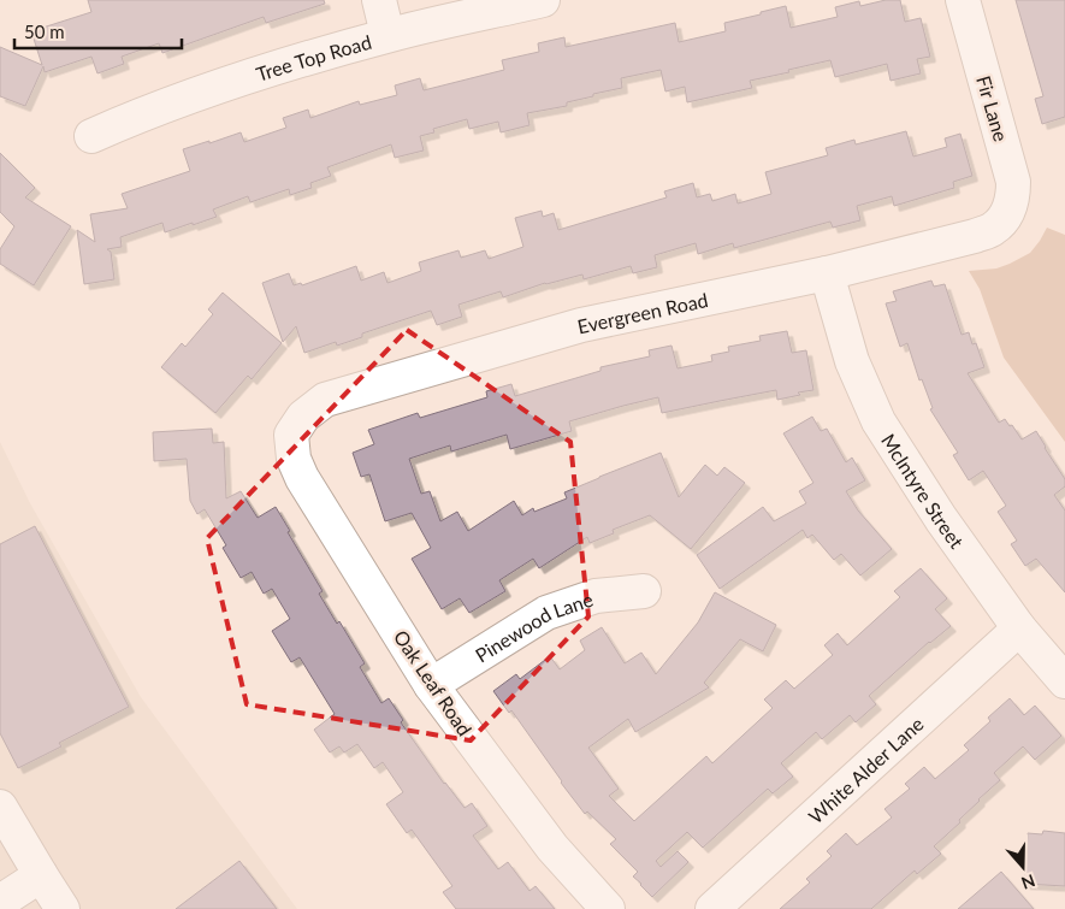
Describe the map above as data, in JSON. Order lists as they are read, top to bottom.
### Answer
{
  "streets": {
    "street": [
      "Tree Top Road",
      "Fir Lane",
      "Evergreen Road",
      "McIntyre Street",
      "Pinewood Lane",
      "Oak Leaf Road",
      "White Alder Lane"
    ]
  },
  "crossings": [
    ["Fir Lane", "Evergreen Road"],
    ["Evergreen Road", "McIntyre Street"],
    ["Evergreen Road", "Oak Leaf Road"],
    ["McIntyre Street", "White Alder Lane"],
    ["Pinewood Lane", "Oak Leaf Road"]
  ],
  "scale_bar": "50 m",
  "north": "bottom"
}
